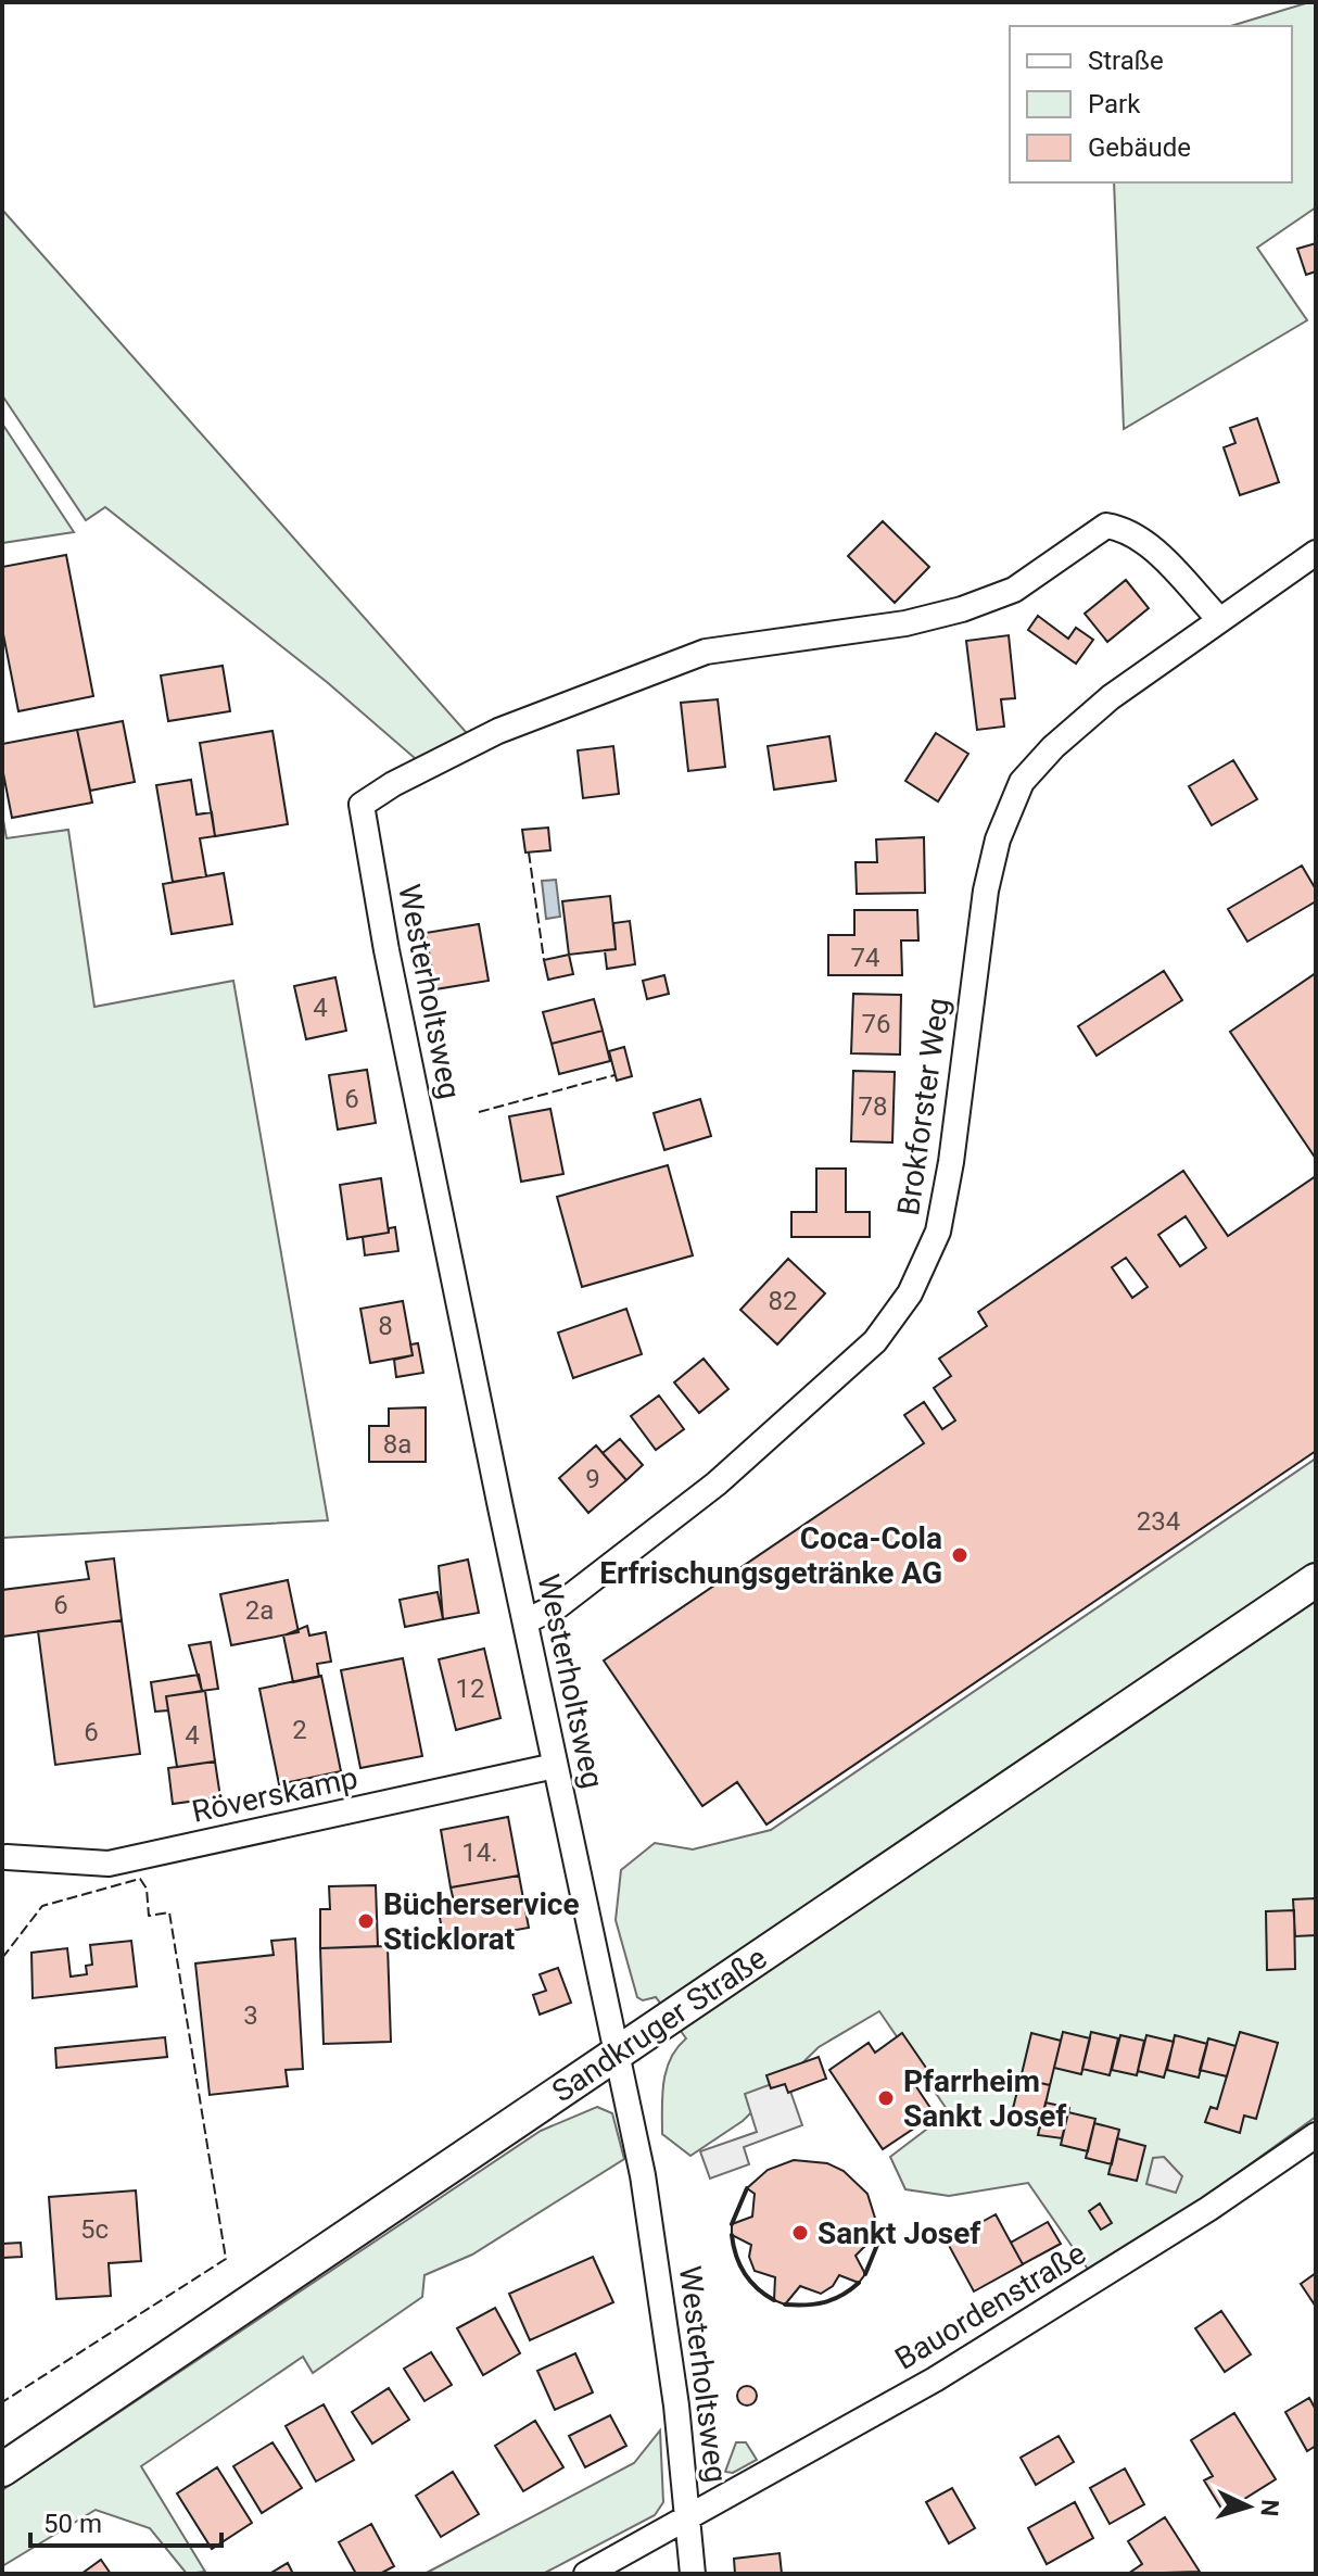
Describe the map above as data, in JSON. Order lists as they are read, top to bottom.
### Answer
{
  "streets": {
    "street": [
      "Westerholtsweg",
      "Brokforster Weg",
      "Röverskamp",
      "Sandkruger Straße",
      "Bauordenstraße"
    ]
  },
  "crossings": [
    ["Westerholtsweg", "Brokforster Weg"],
    ["Westerholtsweg", "Röverskamp"],
    ["Westerholtsweg", "Sandkruger Straße"],
    ["Westerholtsweg", "Bauordenstraße"]
  ],
  "places": [
    "Coca-Cola Erfrischungsgetränke AG",
    "Bücherservice Sticklorat",
    "Pfarrheim Sankt Josef",
    "Sankt Josef"
  ],
  "house_numbers": [
    "74",
    "4",
    "76",
    "6",
    "78",
    "82",
    "8",
    "8a",
    "9",
    "234",
    "6",
    "2a",
    "12",
    "2",
    "6",
    "4",
    "14.",
    "3",
    "5c"
  ],
  "legend": ["Straße", "Park", "Gebäude"],
  "scale_bar": "50 m",
  "north": "right"
}
